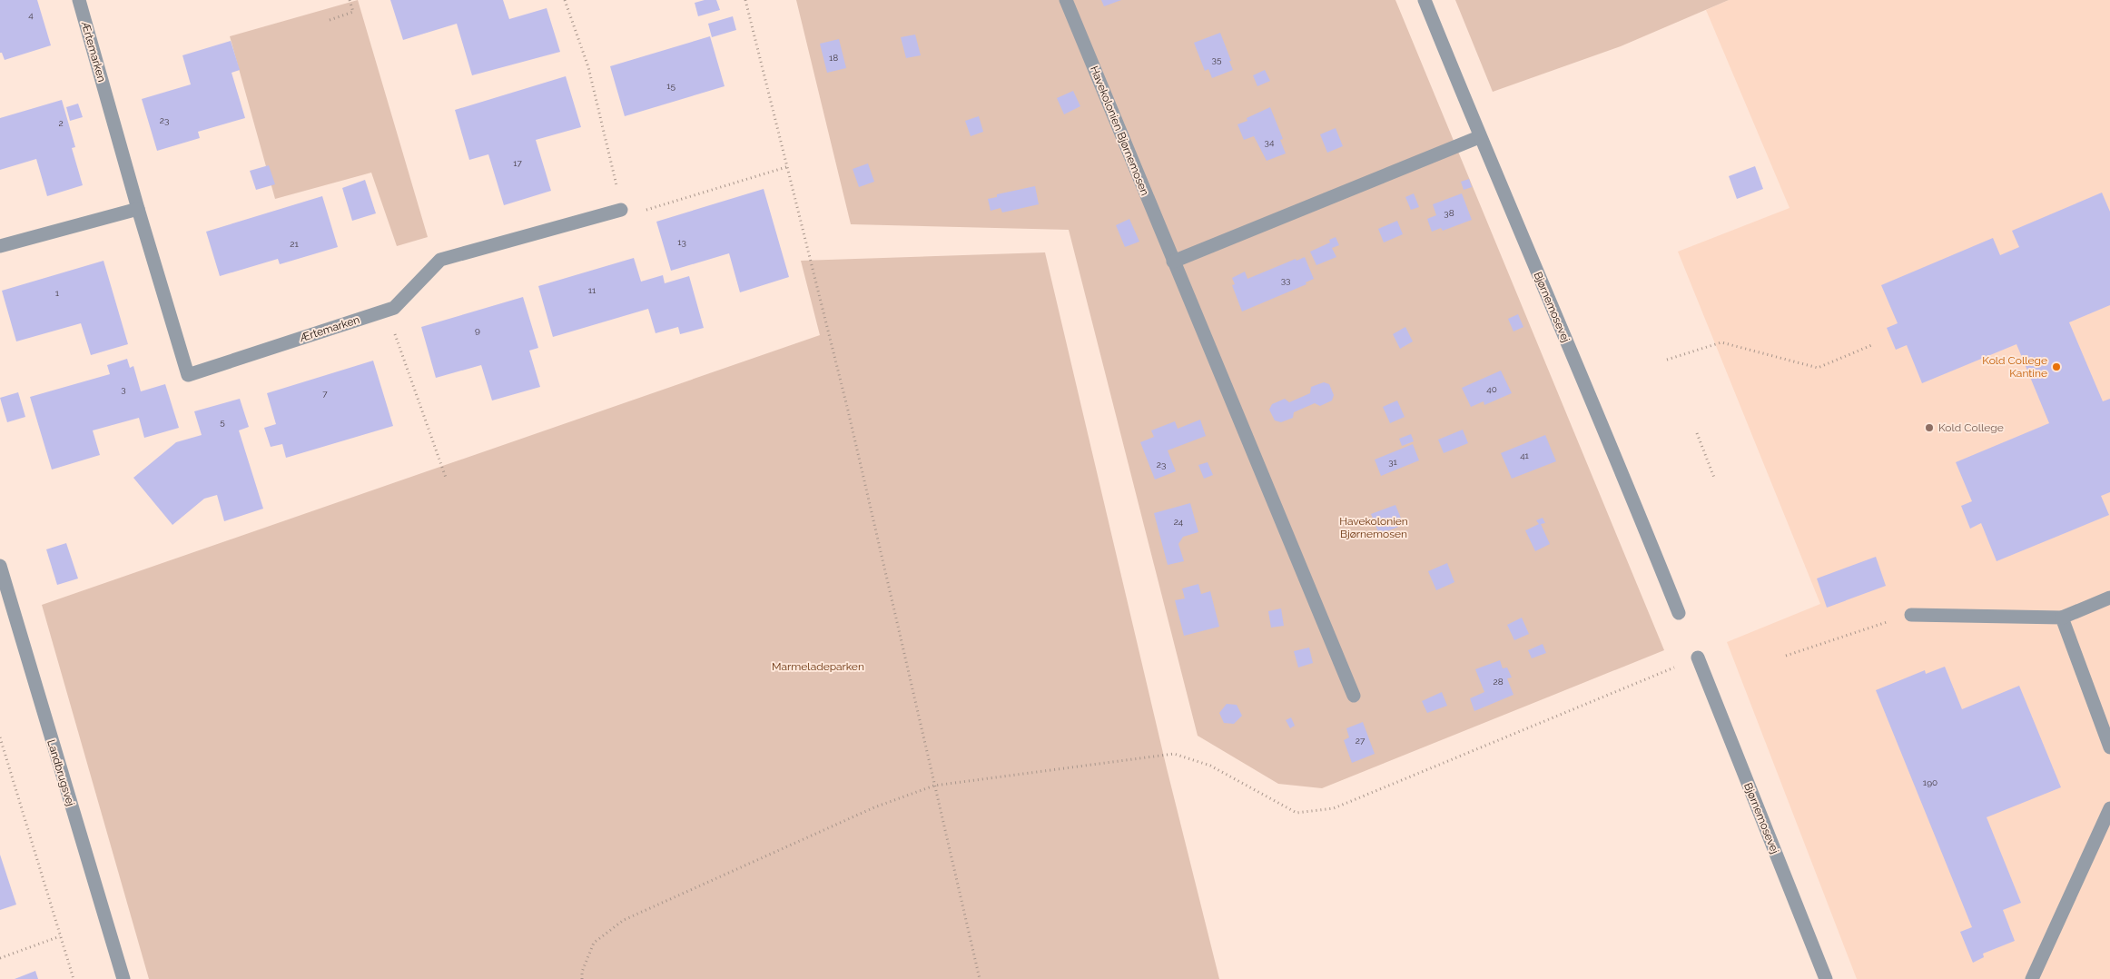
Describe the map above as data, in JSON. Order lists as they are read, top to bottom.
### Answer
{
  "streets": {
    "street": [
      "Ærtemarken",
      "Havekolonien Bjørnemosen",
      "Bjørnemosevej",
      "Landbrugsvej"
    ]
  },
  "parks": ["Havekolonien Bjørnemosen", "Marmeladeparken"],
  "places": ["Kold College Kantine", "Kold College"],
  "house_numbers": [
    "4",
    "18",
    "35",
    "15",
    "23",
    "2",
    "34",
    "17",
    "38",
    "13",
    "21",
    "33",
    "11",
    "1",
    "9",
    "3",
    "40",
    "7",
    "5",
    "41",
    "31",
    "23",
    "24",
    "28",
    "27",
    "190"
  ]
}
